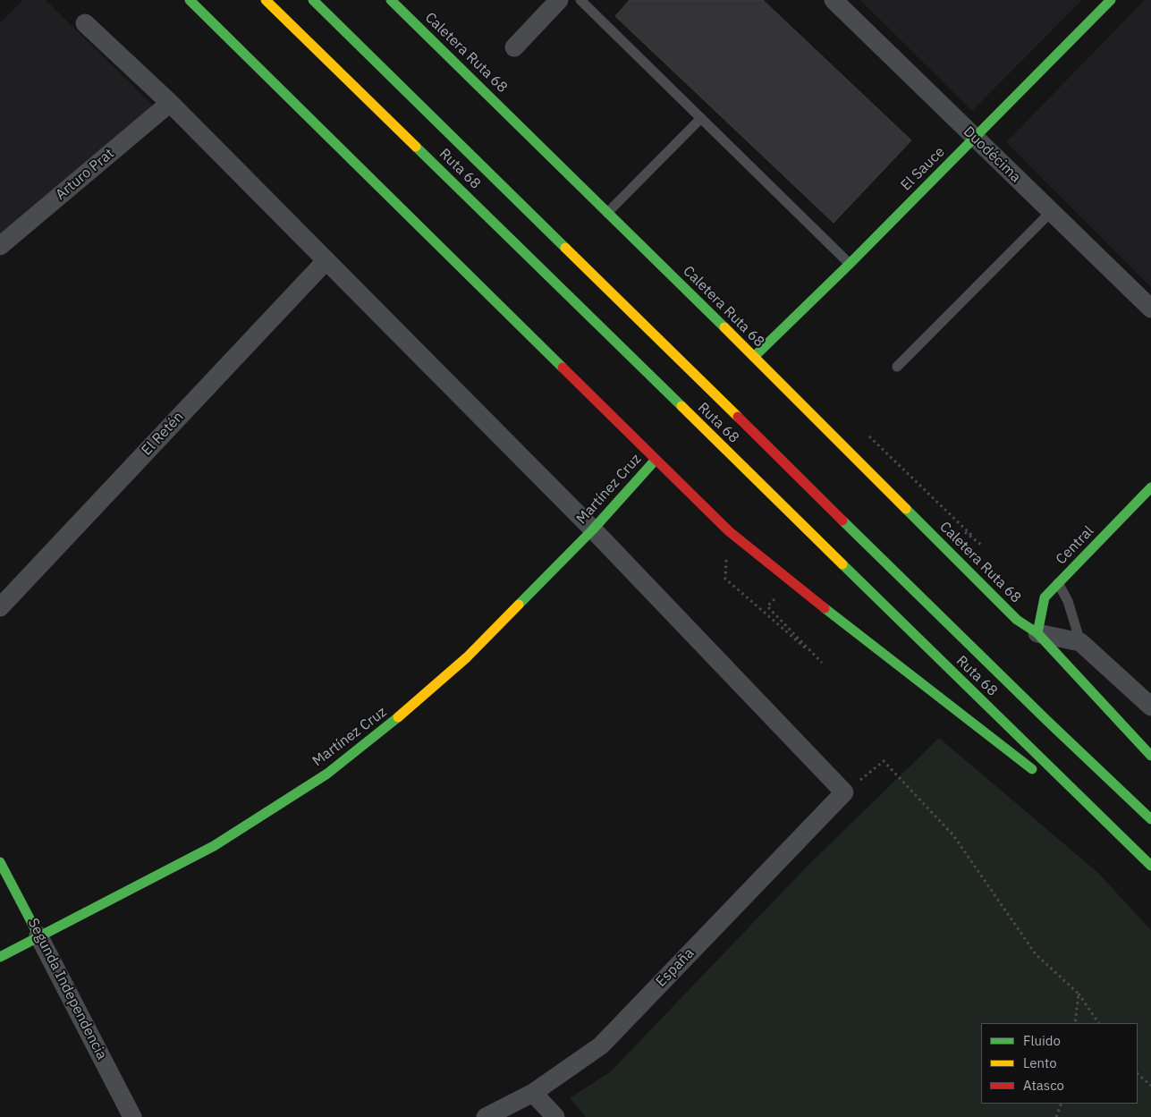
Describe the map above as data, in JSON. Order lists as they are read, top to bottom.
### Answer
{
  "streets": {
    "main road": [
      "Caletera Ruta 68",
      "Ruta 68",
      "El Sauce",
      "Martínez Cruz",
      "Central",
      "Segunda Independencia"
    ],
    "street": [
      "Duodécima",
      "Arturo Prat",
      "El Retén",
      "España"
    ]
  },
  "crossings": [
    ["Caletera Ruta 68", "El Sauce"],
    ["Caletera Ruta 68", "Central"],
    ["Duodécima", "El Sauce"],
    ["Martínez Cruz", "Segunda Independencia"]
  ],
  "legend": ["Fluido", "Lento", "Atasco"]
}
